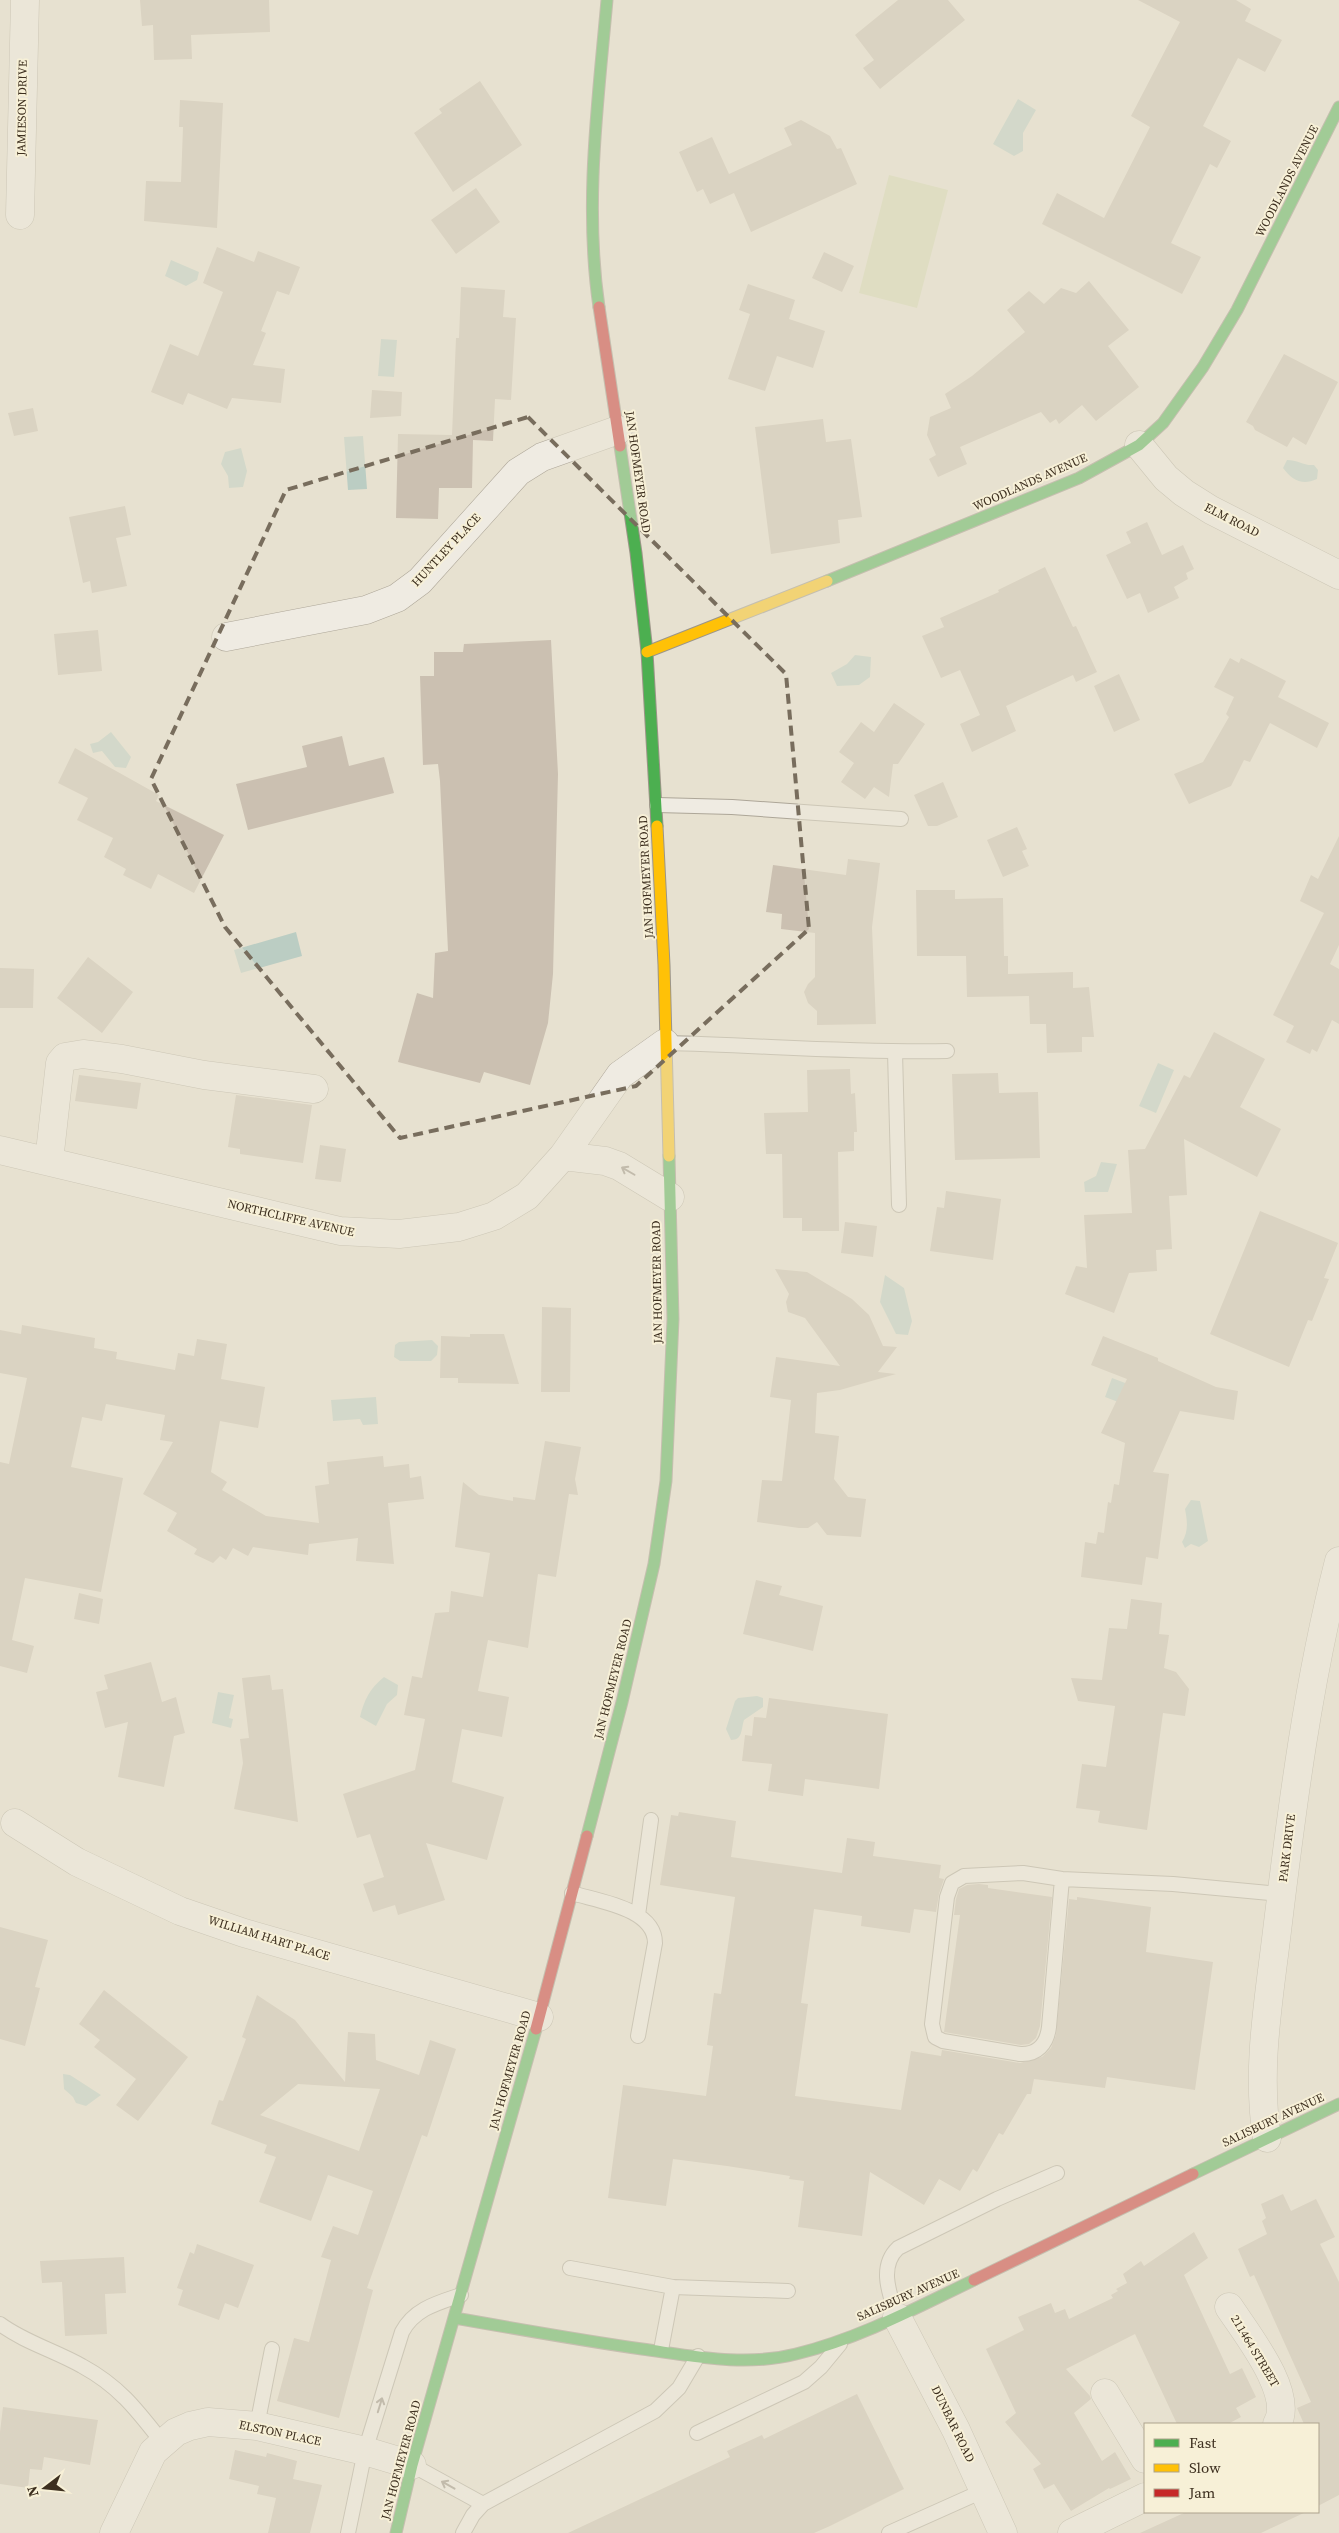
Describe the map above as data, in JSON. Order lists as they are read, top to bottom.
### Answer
{
  "streets": {
    "street": [
      "JAMIESON DRIVE",
      "WOODLANDS AVENUE",
      "JAN HOFMEYER ROAD",
      "ELM ROAD",
      "HUNTLEY PLACE",
      "NORTHCLIFFE AVENUE",
      "PARK DRIVE",
      "WILLIAM HART PLACE",
      "SALISBURY AVENUE",
      "211464 STREET",
      "DUNBAR ROAD",
      "ELSTON PLACE"
    ]
  },
  "crossings": [
    ["WOODLANDS AVENUE", "JAN HOFMEYER ROAD"],
    ["WOODLANDS AVENUE", "ELM ROAD"],
    ["JAN HOFMEYER ROAD", "HUNTLEY PLACE"],
    ["JAN HOFMEYER ROAD", "NORTHCLIFFE AVENUE"],
    ["JAN HOFMEYER ROAD", "WILLIAM HART PLACE"],
    ["JAN HOFMEYER ROAD", "SALISBURY AVENUE"],
    ["JAN HOFMEYER ROAD", "ELSTON PLACE"],
    ["PARK DRIVE", "SALISBURY AVENUE"],
    ["SALISBURY AVENUE", "DUNBAR ROAD"]
  ],
  "legend": ["Fast", "Slow", "Jam"],
  "north": "left"
}
